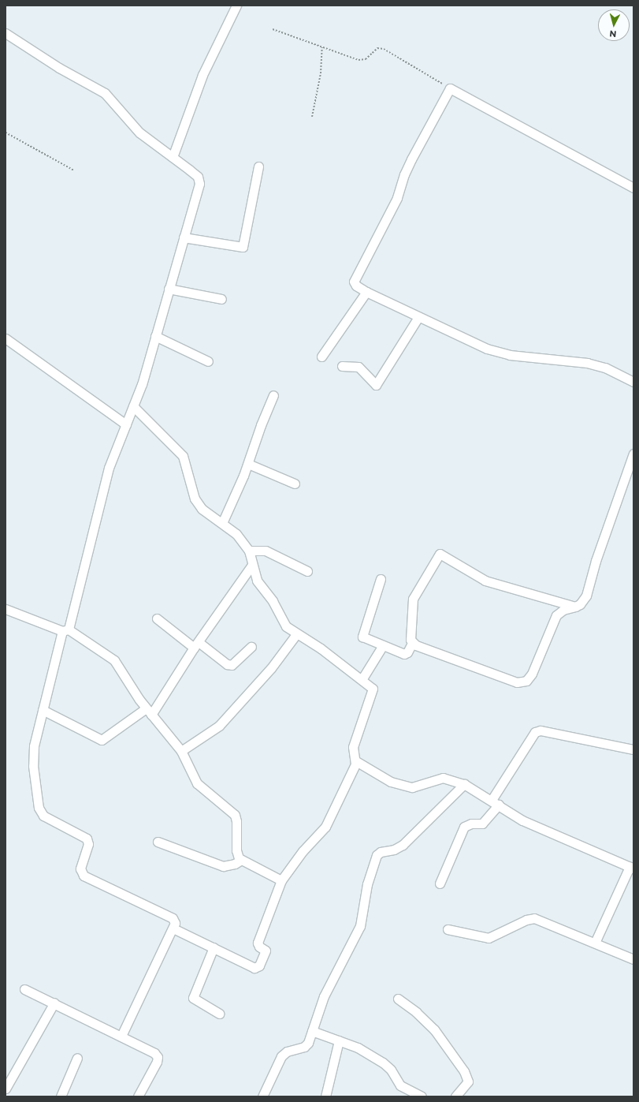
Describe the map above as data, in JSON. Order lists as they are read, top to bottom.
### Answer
{
  "north": "bottom"
}
